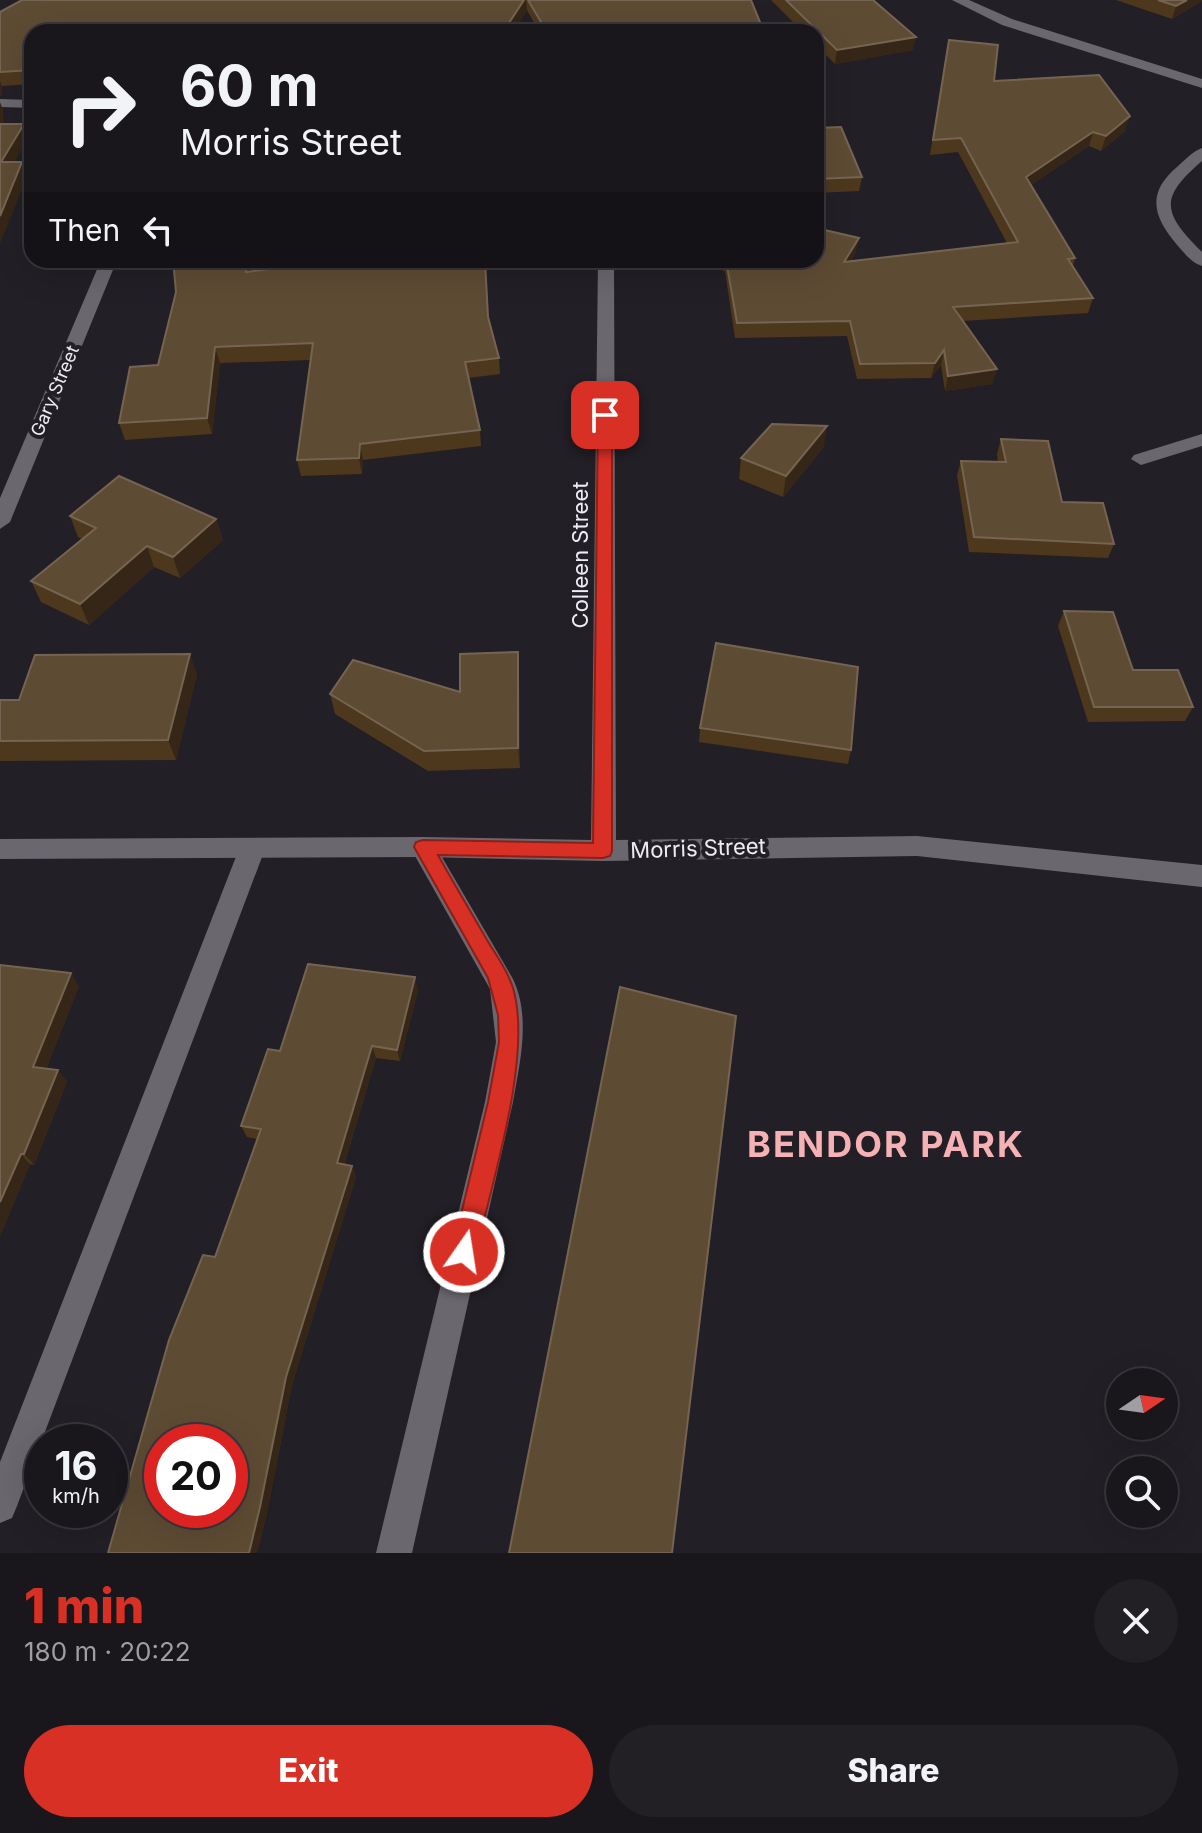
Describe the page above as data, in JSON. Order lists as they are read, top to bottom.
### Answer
{
  "streets": {
    "street": ["Gary Street", "Colleen Street", "Morris Street"]
  },
  "crossings": [
    ["Colleen Street", "Morris Street"]
  ],
  "districts": ["BENDOR PARK"],
  "north": "right",
  "page": {
    "turn": ["60 m", "Morris Street"],
    "then": "Then",
    "speed": "16 km/h",
    "limit": "20",
    "heading": ["1 min", "180 m · 20:22"],
    "buttons": ["Exit", "Share"]
  }
}
